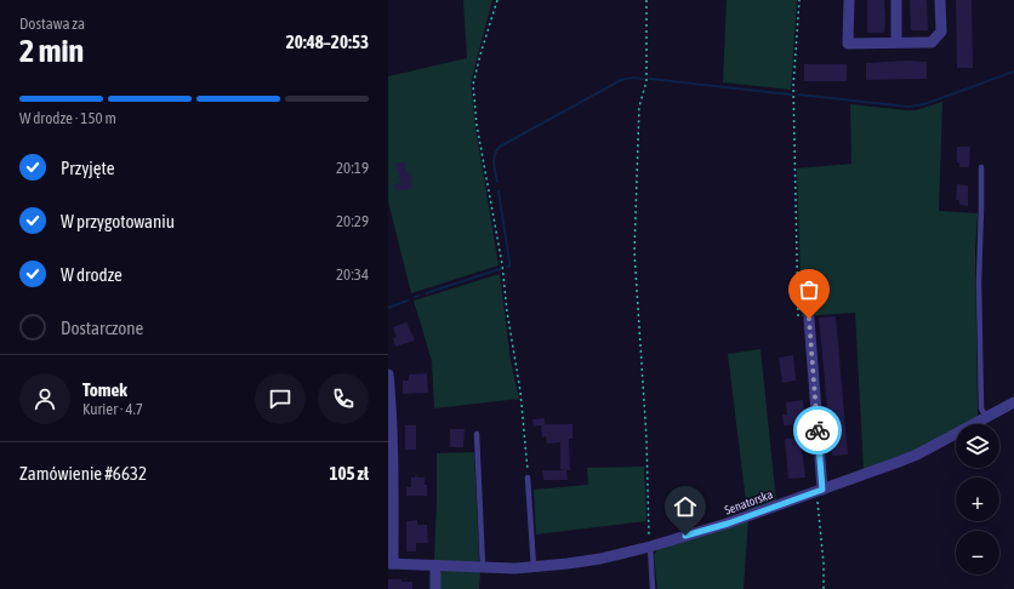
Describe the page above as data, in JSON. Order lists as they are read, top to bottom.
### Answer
{
  "streets": {
    "street": ["Senatorska"]
  },
  "page": {
    "heading": ["2 min", "Dostawa za", "20:48–20:53"],
    "panel": [
      "Tomek",
      "Kurier · 4.7",
      "Zamówienie #6632",
      "105 zł"
    ],
    "bar": "W drodze · 150 m",
    "list": [
      ["Przyjęte", "20:19"],
      ["W przygotowaniu", "20:29"],
      ["W drodze", "20:34"],
      "Dostarczone"
    ],
    "map_buttons": ["+", "−"]
  }
}
